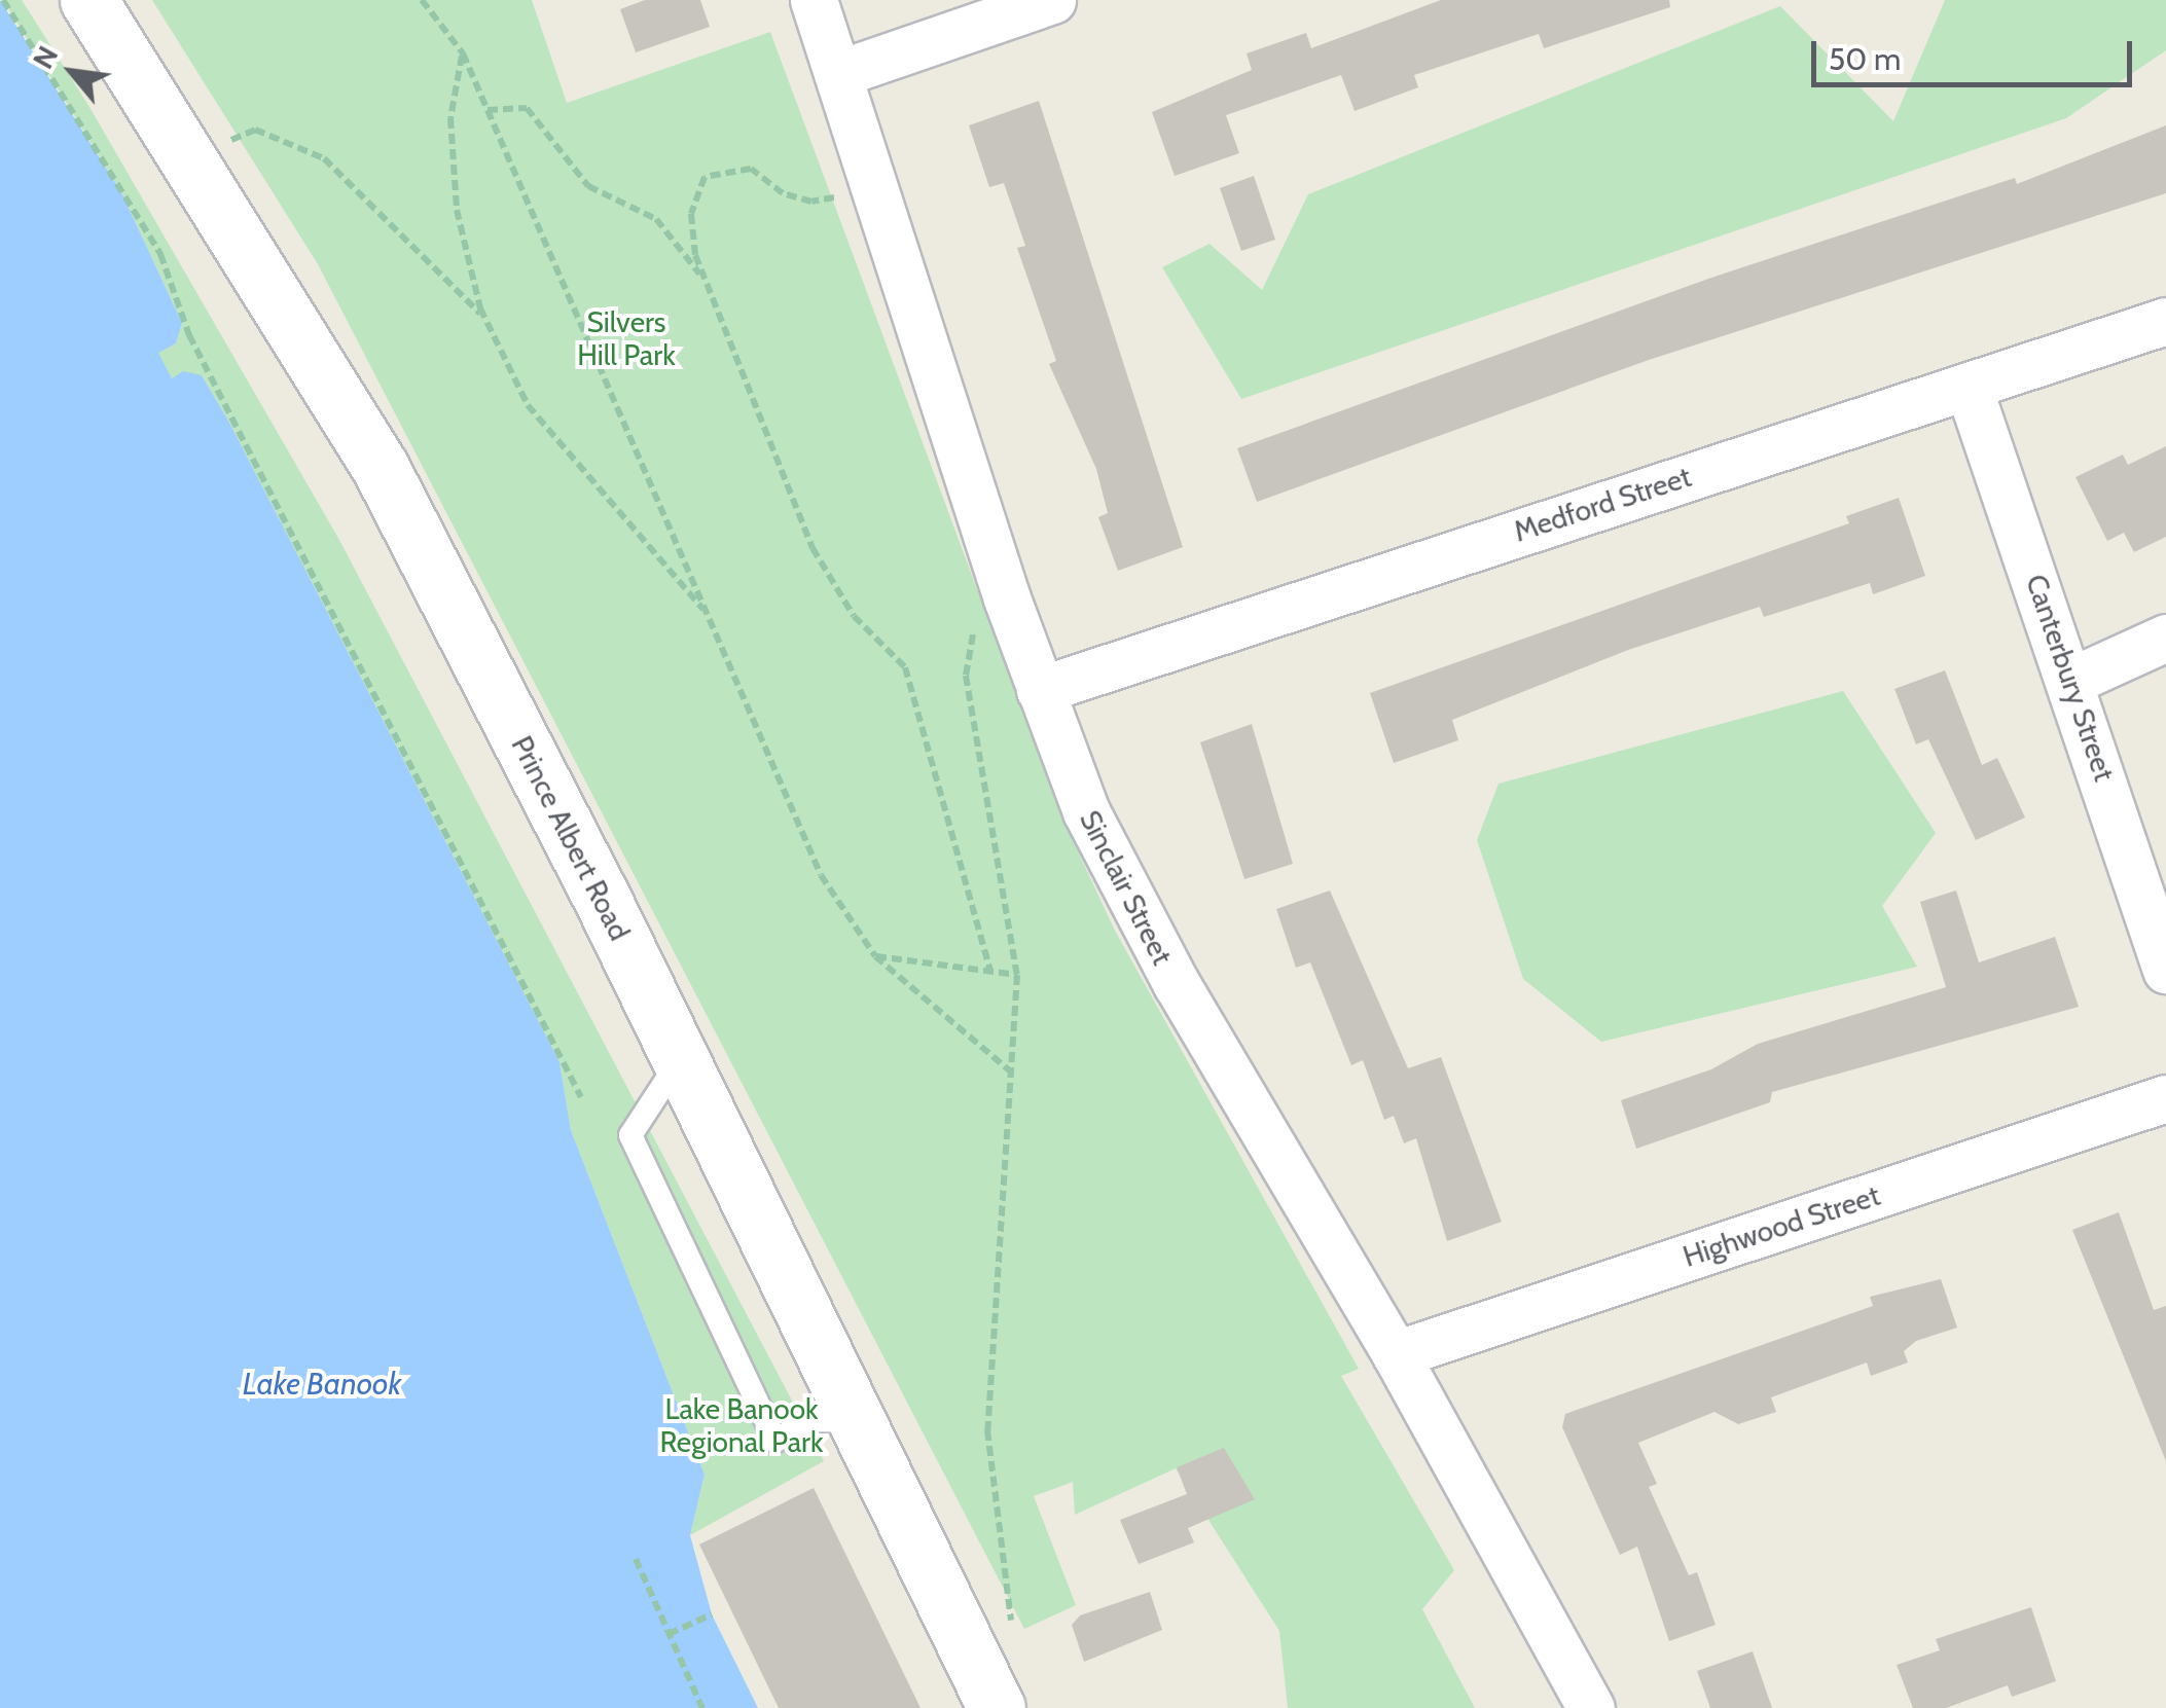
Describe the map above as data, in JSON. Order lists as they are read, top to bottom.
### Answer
{
  "streets": {
    "main road": ["Prince Albert Road"],
    "street": [
      "Medford Street",
      "Canterbury Street",
      "Sinclair Street",
      "Highwood Street"
    ]
  },
  "crossings": [
    ["Medford Street", "Canterbury Street"],
    ["Medford Street", "Sinclair Street"],
    ["Sinclair Street", "Highwood Street"]
  ],
  "water": ["Lake Banook"],
  "parks": ["Silvers Hill Park", "Lake Banook Regional Park"],
  "scale_bar": "50 m",
  "north": "top left"
}
